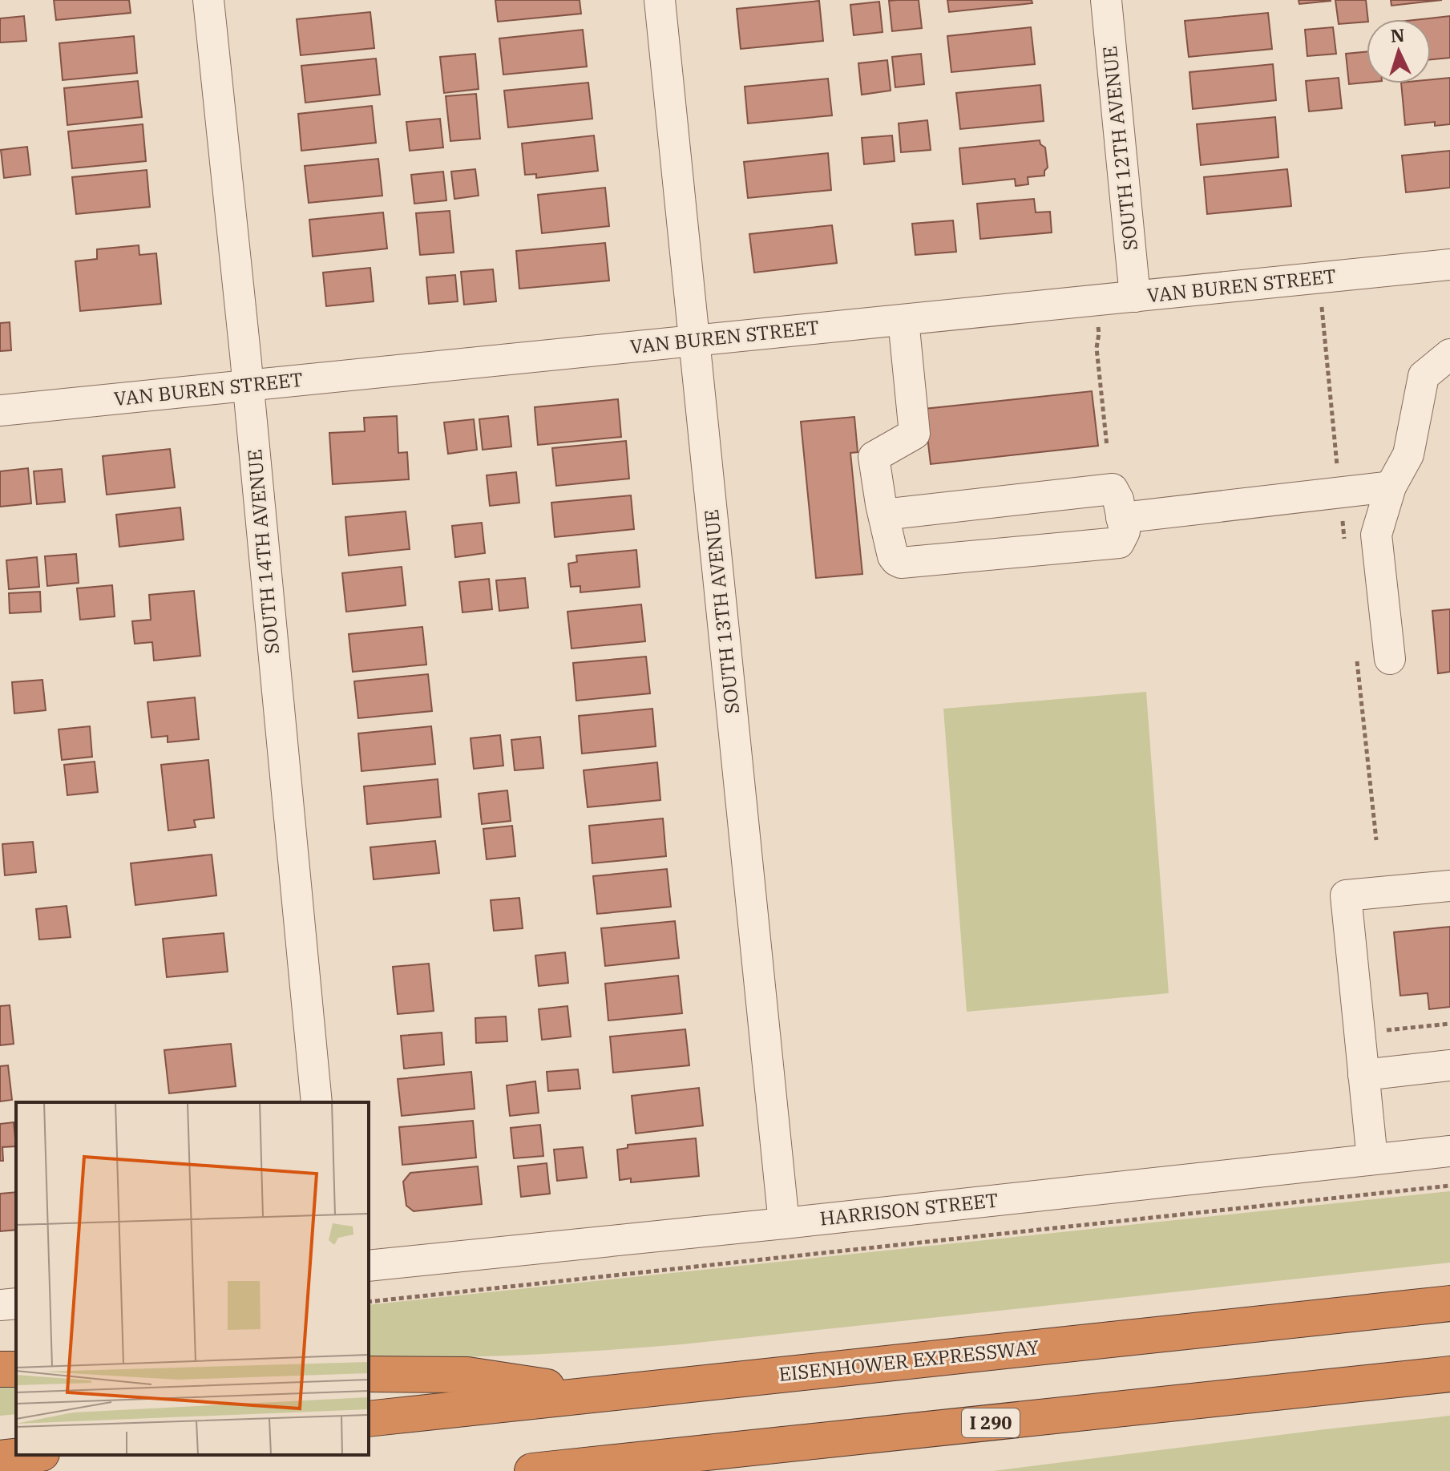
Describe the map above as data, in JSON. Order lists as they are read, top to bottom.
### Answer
{
  "streets": {
    "highway": ["EISENHOWER EXPRESSWAY", "I 290"],
    "street": [
      "SOUTH 12TH AVENUE",
      "VAN BUREN STREET",
      "SOUTH 14TH AVENUE",
      "SOUTH 13TH AVENUE",
      "HARRISON STREET"
    ]
  },
  "crossings": [
    ["SOUTH 12TH AVENUE", "VAN BUREN STREET"],
    ["VAN BUREN STREET", "SOUTH 14TH AVENUE"],
    ["VAN BUREN STREET", "SOUTH 13TH AVENUE"],
    ["SOUTH 13TH AVENUE", "HARRISON STREET"]
  ],
  "north": "top"
}
